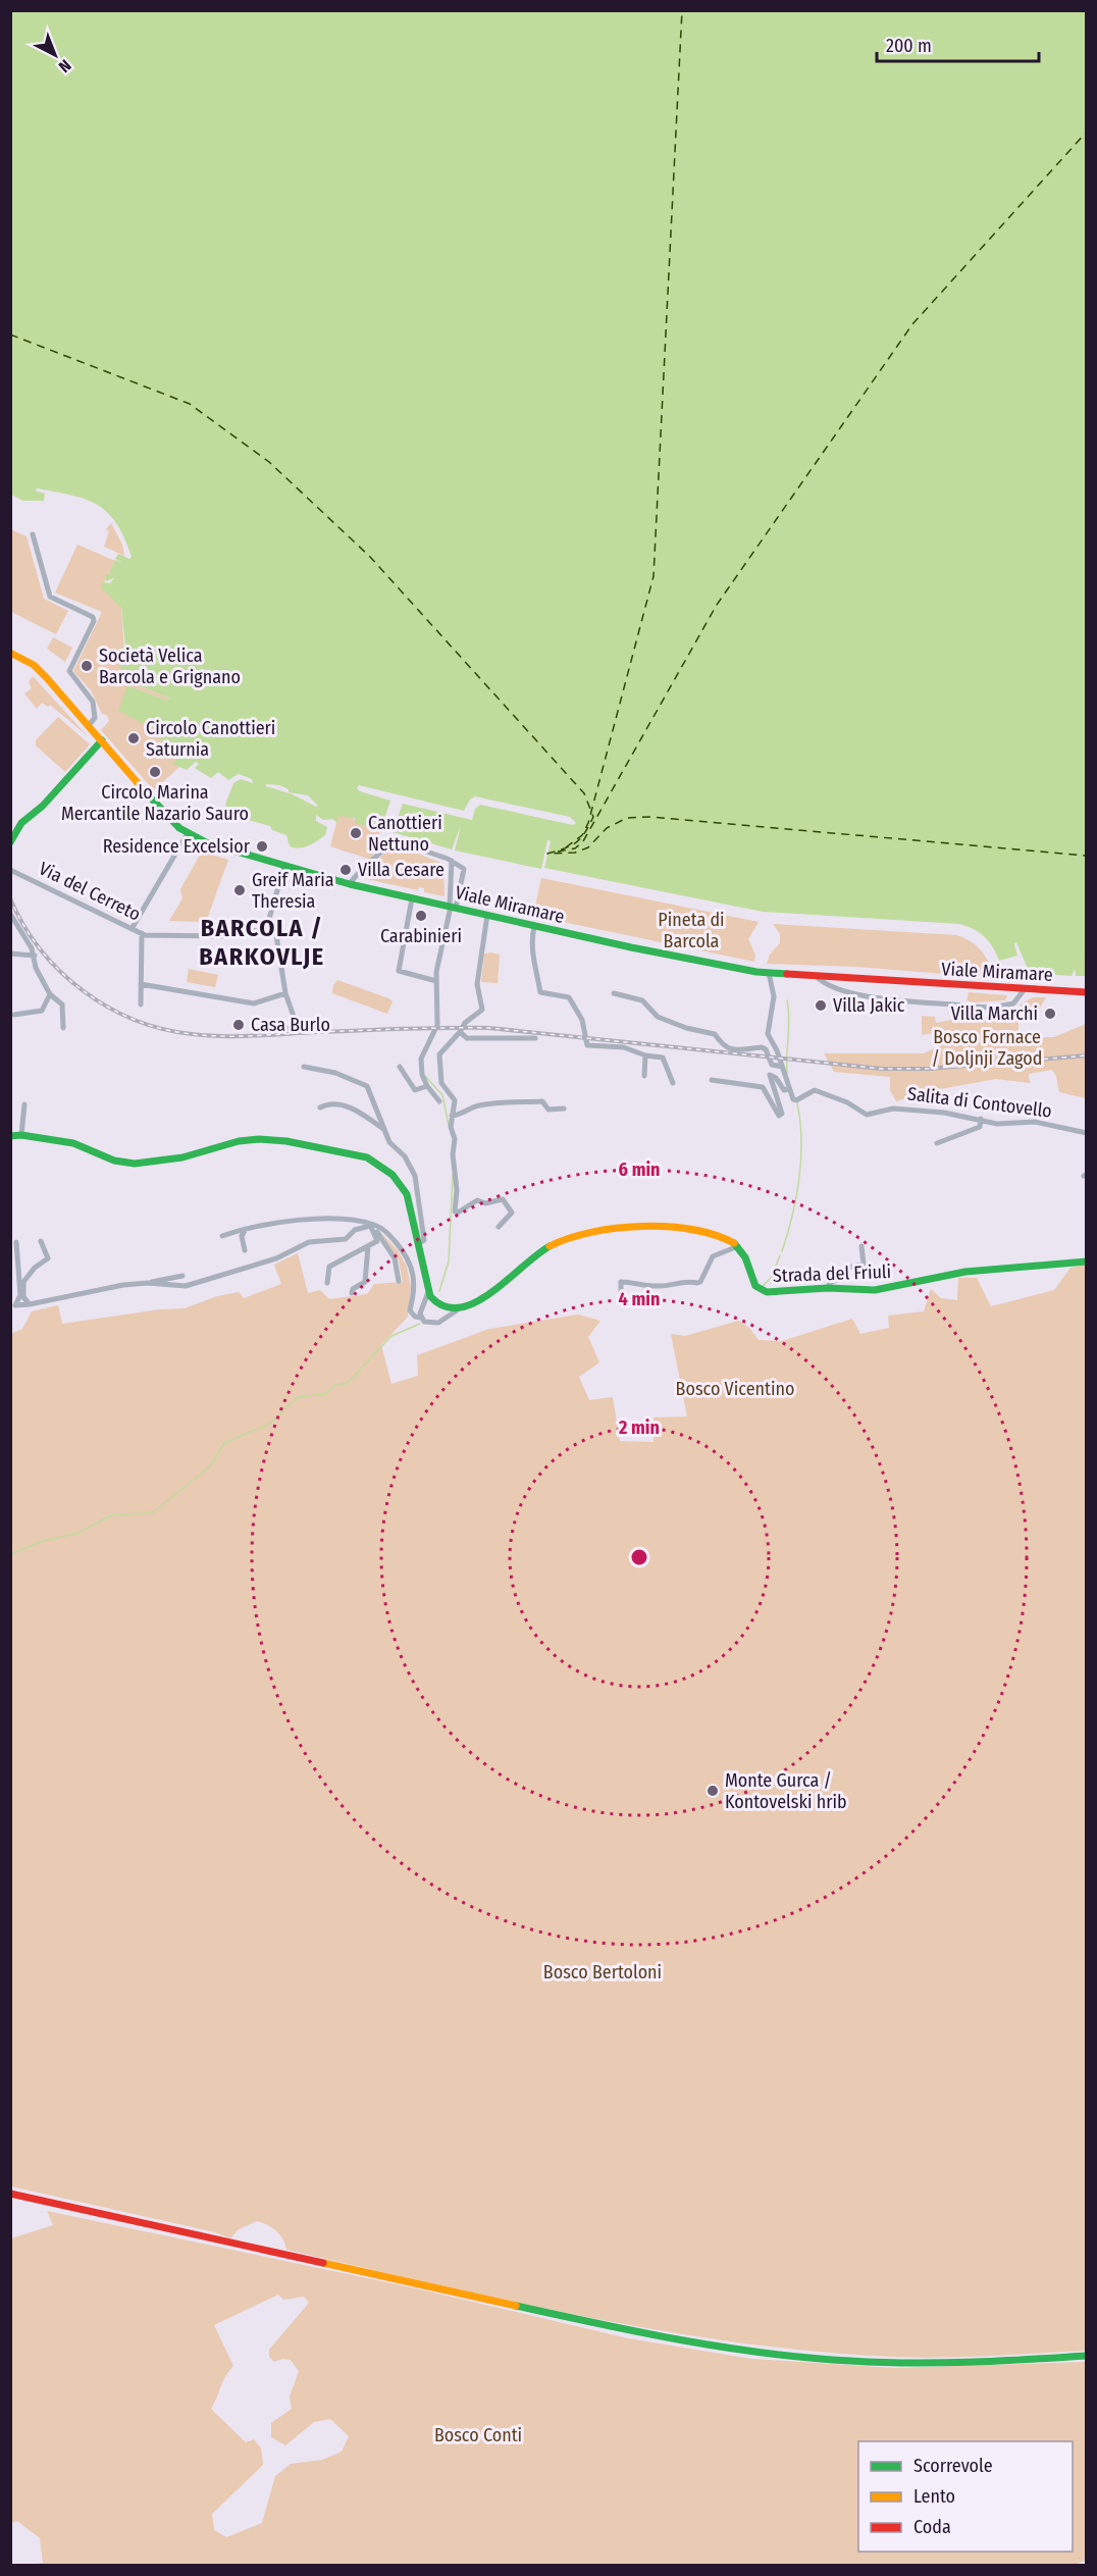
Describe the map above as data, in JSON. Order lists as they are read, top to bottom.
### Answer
{
  "streets": {
    "main road": ["Viale Miramare", "Strada del Friuli"],
    "street": ["Via del Cerreto", "Salita di Contovello"]
  },
  "districts": ["BARCOLA / BARKOVLJE"],
  "parks": [
    "Pineta di Barcola",
    "Bosco Fornace / Doljnji Zagod",
    "Bosco Vicentino",
    "Bosco Bertoloni",
    "Bosco Conti"
  ],
  "places": [
    "Società Velica Barcola e Grignano",
    "Circolo Canottieri Saturnia",
    "Circolo Marina Mercantile Nazario Sauro",
    "Canottieri Nettuno",
    "Residence Excelsior",
    "Villa Cesare",
    "Greif Maria Theresia",
    "Carabinieri",
    "Villa Jakic",
    "Villa Marchi",
    "Casa Burlo",
    "Monte Gurca / Kontovelski hrib"
  ],
  "legend": ["Scorrevole", "Lento", "Coda"],
  "scale_bar": "200 m",
  "north": "bottom right",
  "rings": ["6 min", "4 min", "2 min"]
}
